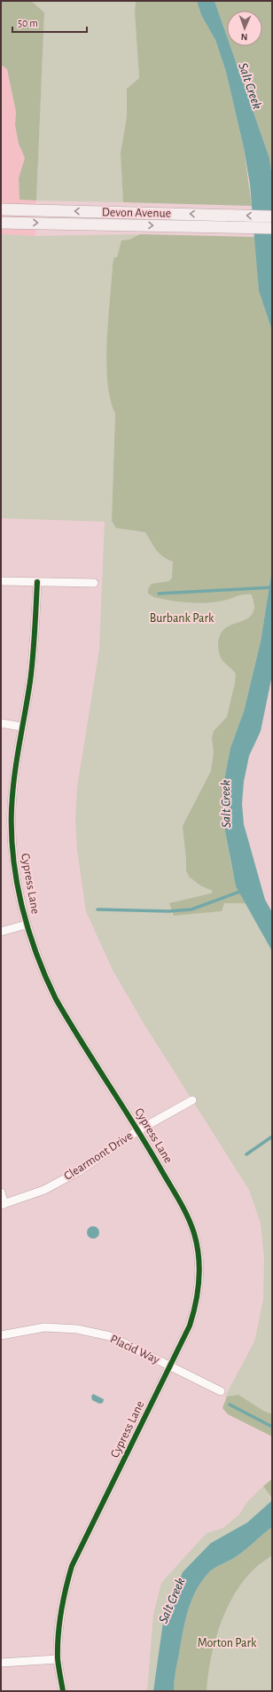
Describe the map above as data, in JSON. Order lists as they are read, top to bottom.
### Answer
{
  "streets": {
    "main road": ["Devon Avenue"],
    "street": ["Cypress Lane", "Clearmont Drive", "Placid Way"]
  },
  "crossings": [
    ["Cypress Lane", "Clearmont Drive"],
    ["Cypress Lane", "Placid Way"]
  ],
  "water": ["Salt Creek"],
  "parks": ["Burbank Park", "Morton Park"],
  "scale_bar": "50 m",
  "north": "bottom"
}
